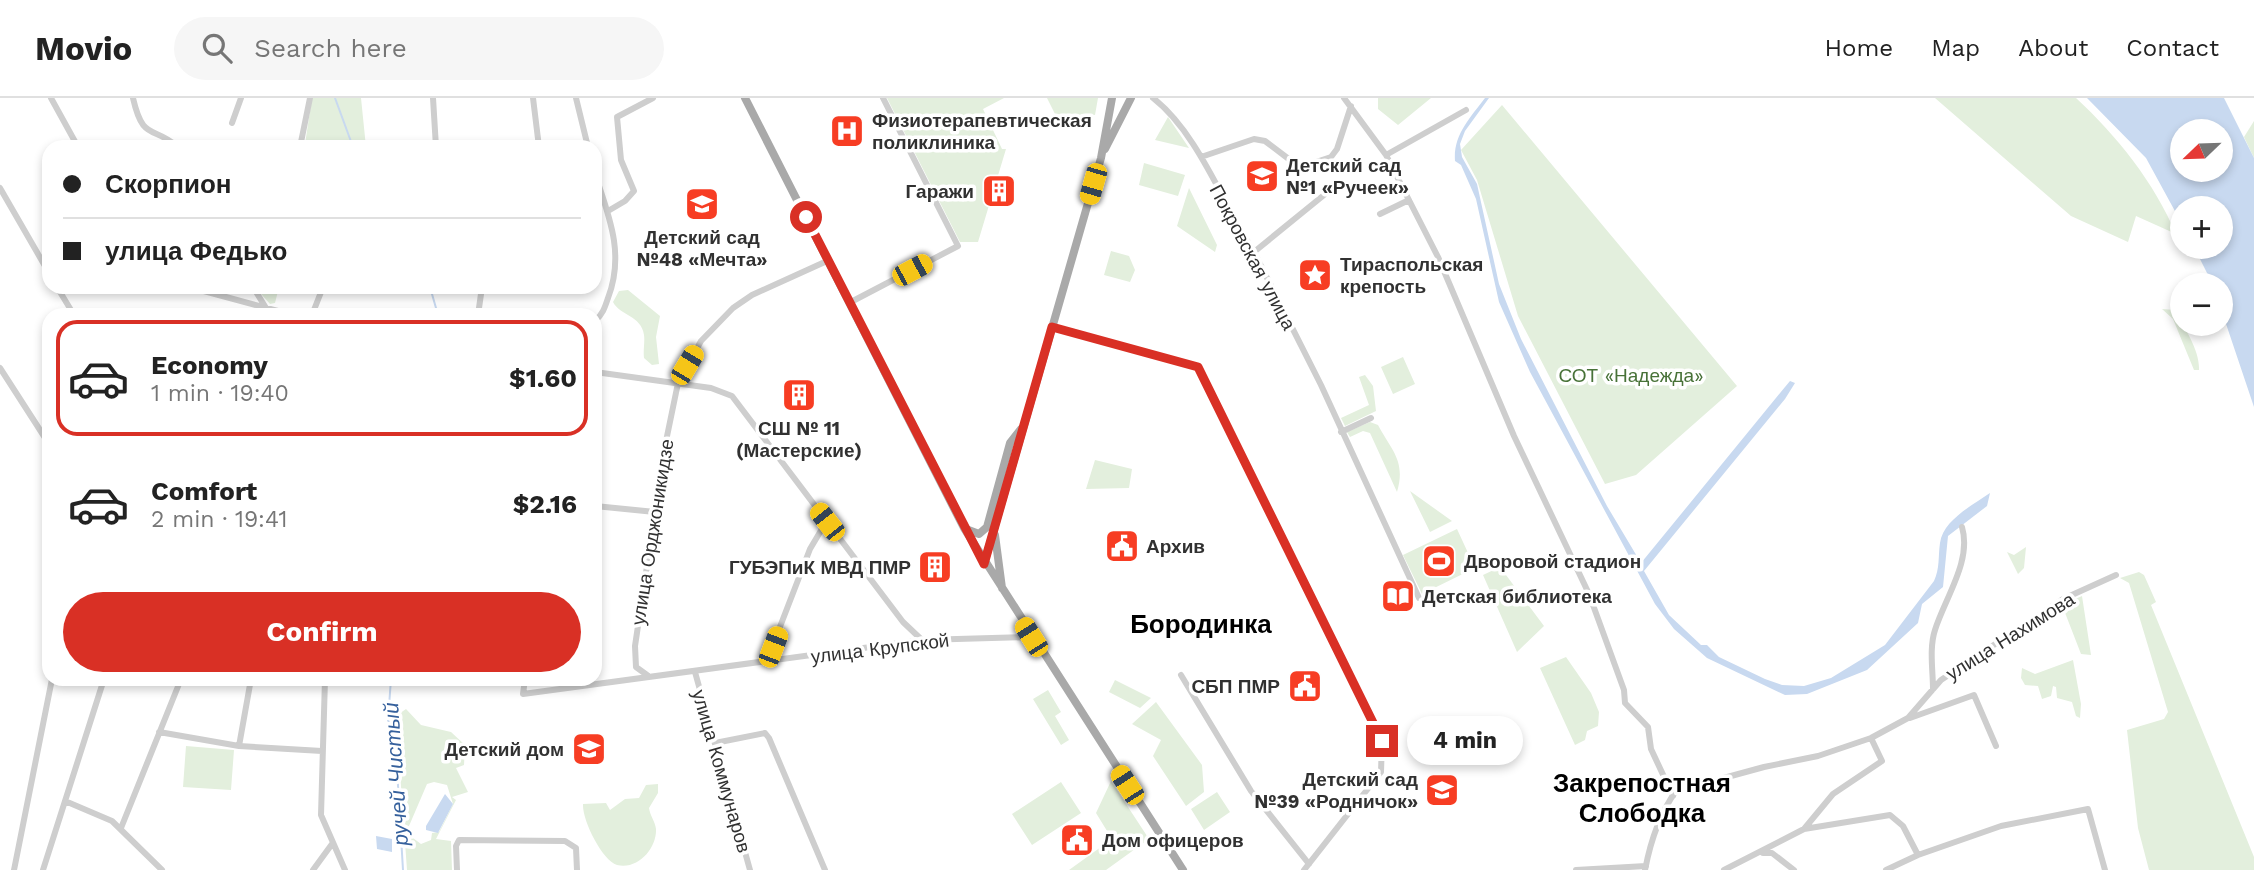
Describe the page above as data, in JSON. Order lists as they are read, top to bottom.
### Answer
{
  "streets": {
    "street": [
      "Покровская улица",
      "улица Орджоникидзе",
      "улица Нахимова",
      "улица Крупской",
      "улица Коммунаров"
    ]
  },
  "crossings": [
    ["улица Орджоникидзе", "улица Крупской"],
    ["улица Крупской", "улица Коммунаров"]
  ],
  "districts": ["Бородинка", "Закрепостная Слободка"],
  "water": ["ручей Чистый"],
  "parks": ["СОТ «Надежда»"],
  "places": {
    "hospital": ["Физиотерапевтическая поликлиника"],
    "school or university": [
      "Детский сад №1 «Ручеек»",
      "Детский сад №48 «Мечта»",
      "Детский дом",
      "Детский сад №39 «Родничок»"
    ],
    "building": ["Гаражи", "СШ № 11 (Мастерские)", "ГУБЭПиК МВД ПМР"],
    "place": ["Тираспольская крепость"],
    "public building": ["Архив", "СБП ПМР", "Дом офицеров"],
    "sports": ["Дворовой стадион"],
    "library": ["Детская библиотека"]
  },
  "north": "bottom left",
  "page": {
    "header": "Movio",
    "search": "Search here",
    "nav": [
      "Home",
      "Map",
      "About",
      "Contact"
    ],
    "map_buttons": ["+", "−"],
    "banner": ["Скорпион", "улица Федько"],
    "list": [
      {
        "name": "Economy",
        "note": "1 min · 19:40",
        "value": "$1.60"
      },
      {
        "name": "Comfort",
        "note": "2 min · 19:41",
        "value": "$2.16"
      }
    ],
    "buttons": "Confirm",
    "bubble": "4 min"
  }
}
